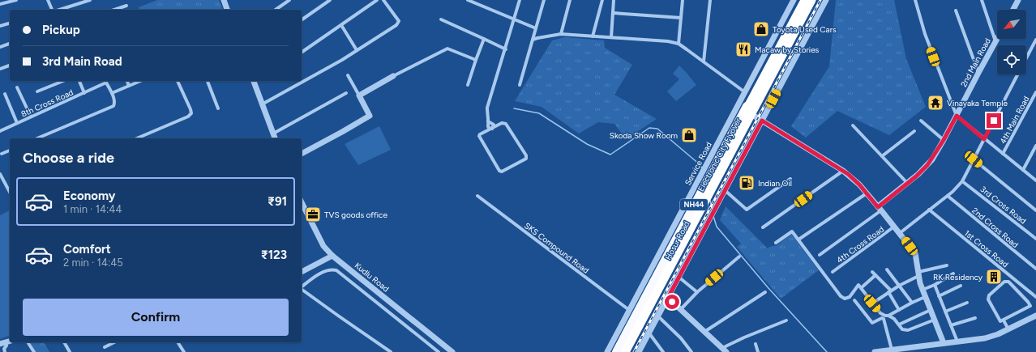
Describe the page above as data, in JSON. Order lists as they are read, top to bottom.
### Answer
{
  "streets": {
    "highway": ["Electronic City Flyover", "NH44", "Hosur Road"],
    "street": [
      "2nd Main Road",
      "8th Cross Road",
      "4th Main Road",
      "Service Road",
      "3rd Cross Road",
      "2nd Cross Road",
      "4th Cross Road",
      "SKS Compound Road",
      "1st Cross Road",
      "Kudlu Road"
    ]
  },
  "crossings": [
    ["Electronic City Flyover", "Service Road"],
    ["Service Road", "SKS Compound Road"]
  ],
  "places": {
    "shop": ["Toyota Used Cars", "Skoda Show Room"],
    "restaurant": ["Macaw by Stories"],
    "temple": ["Vinayaka Temple"],
    "fuel station": ["Indian Oil"],
    "office": ["TVS goods office"],
    "building": ["RK Residency"]
  },
  "north": "bottom left",
  "page": {
    "banner": ["Pickup", "3rd Main Road"],
    "heading": "Choose a ride",
    "list": [
      {
        "name": "Economy",
        "note": "1 min · 14:44",
        "value": "₹91"
      },
      {
        "name": "Comfort",
        "note": "2 min · 14:45",
        "value": "₹123"
      }
    ],
    "buttons": "Confirm"
  }
}
